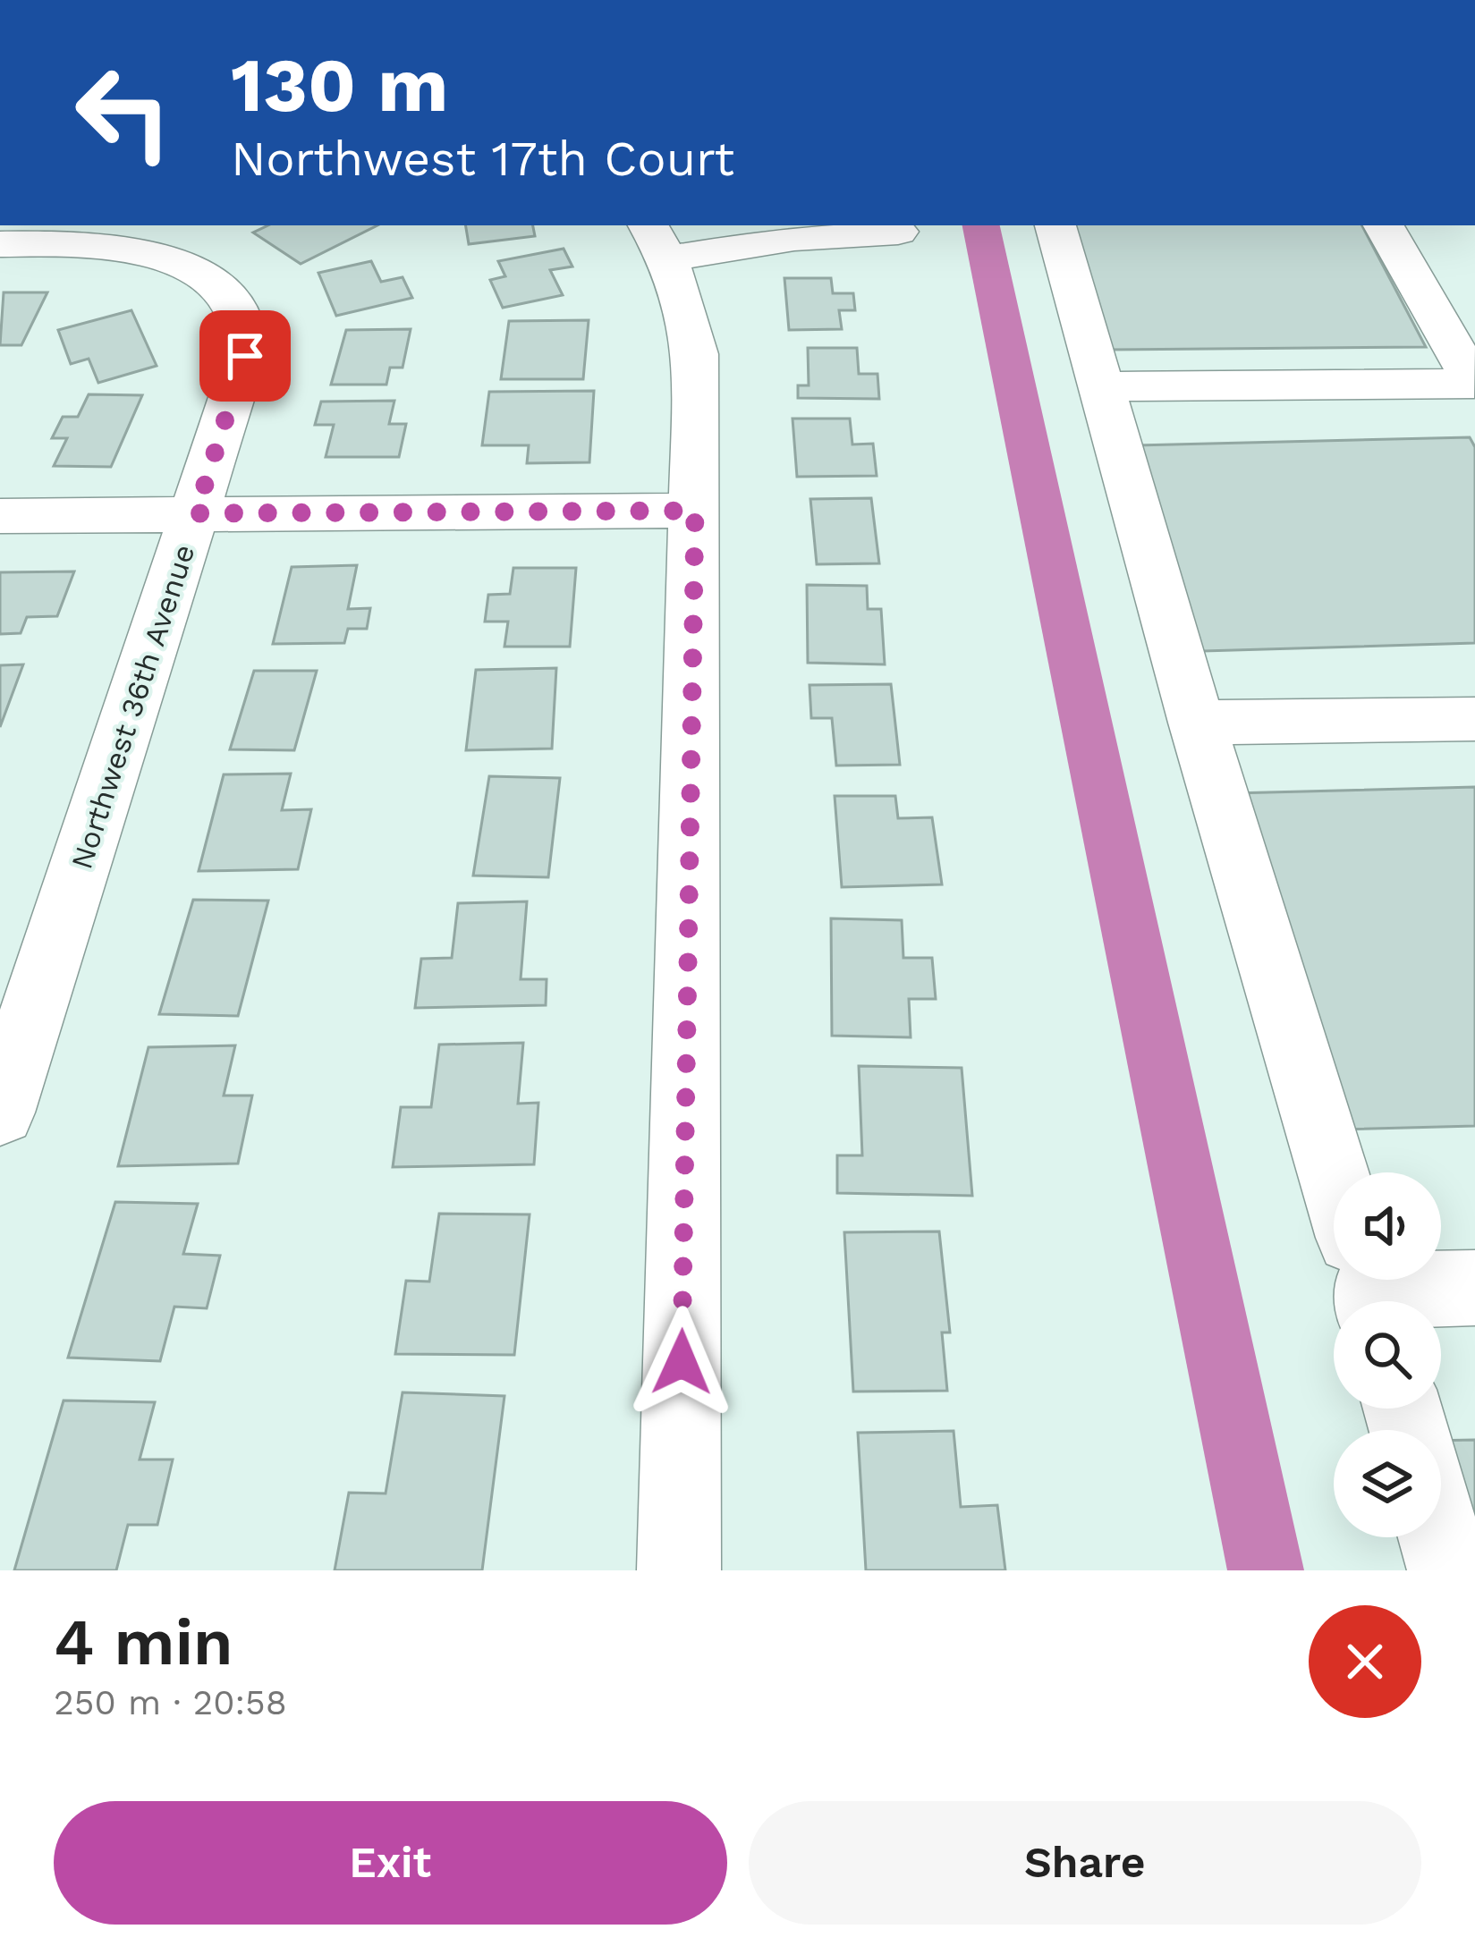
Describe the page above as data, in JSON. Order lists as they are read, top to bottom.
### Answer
{
  "streets": {
    "street": ["Northwest 36th Avenue"]
  },
  "page": {
    "turn": ["130 m", "Northwest 17th Court"],
    "heading": ["4 min", "250 m · 20:58"],
    "buttons": ["Exit", "Share"]
  }
}
